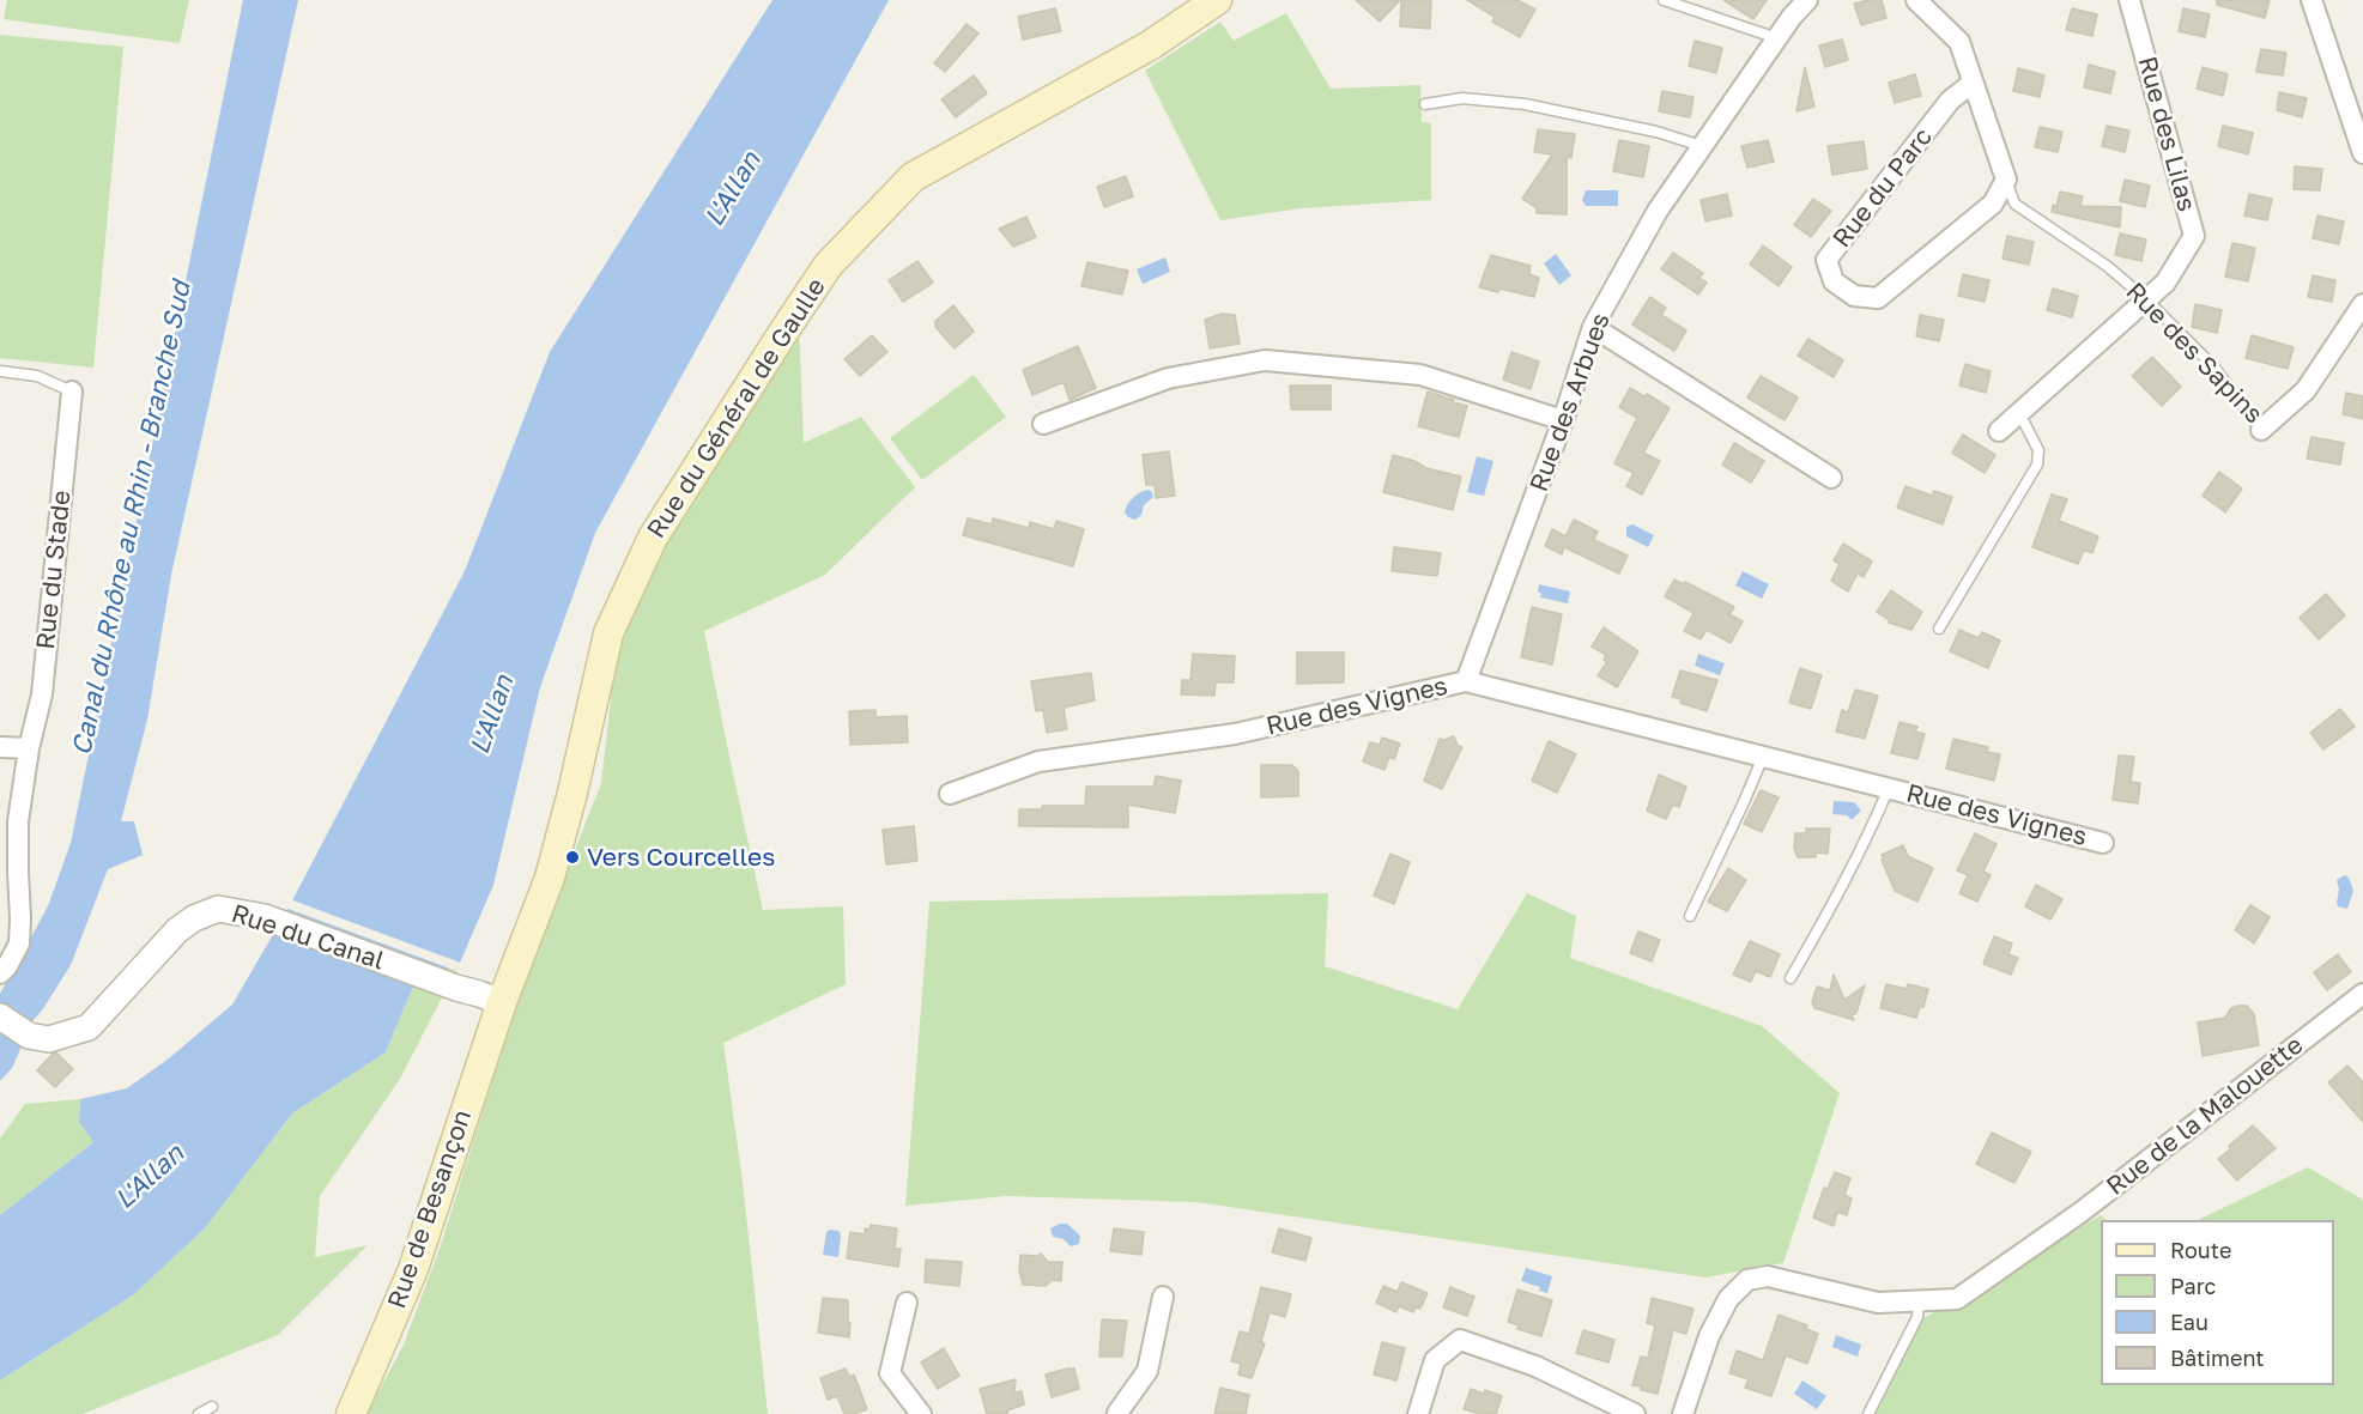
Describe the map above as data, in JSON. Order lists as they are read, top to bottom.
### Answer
{
  "streets": {
    "main road": ["Rue du Général de Gaulle", "Rue de Besançon"],
    "street": [
      "Rue des Lilas",
      "Rue du Parc",
      "Rue des Sapins",
      "Rue des Arbues",
      "Rue du Stade",
      "Rue des Vignes",
      "Rue du Canal",
      "Rue de la Malouette"
    ]
  },
  "crossings": [
    ["Rue des Lilas", "Rue des Sapins"],
    ["Rue du Parc", "Rue des Sapins"],
    ["Rue des Arbues", "Rue des Vignes"],
    ["Rue du Général de Gaulle", "Rue du Canal"],
    ["Rue du Général de Gaulle", "Rue de Besançon"],
    ["Rue du Canal", "Rue de Besançon"]
  ],
  "water": ["L'Allan", "Canal du Rhône au Rhin - Branche Sud"],
  "places": ["Vers Courcelles"],
  "legend": [
    "Route",
    "Parc",
    "Eau",
    "Bâtiment"
  ]
}
